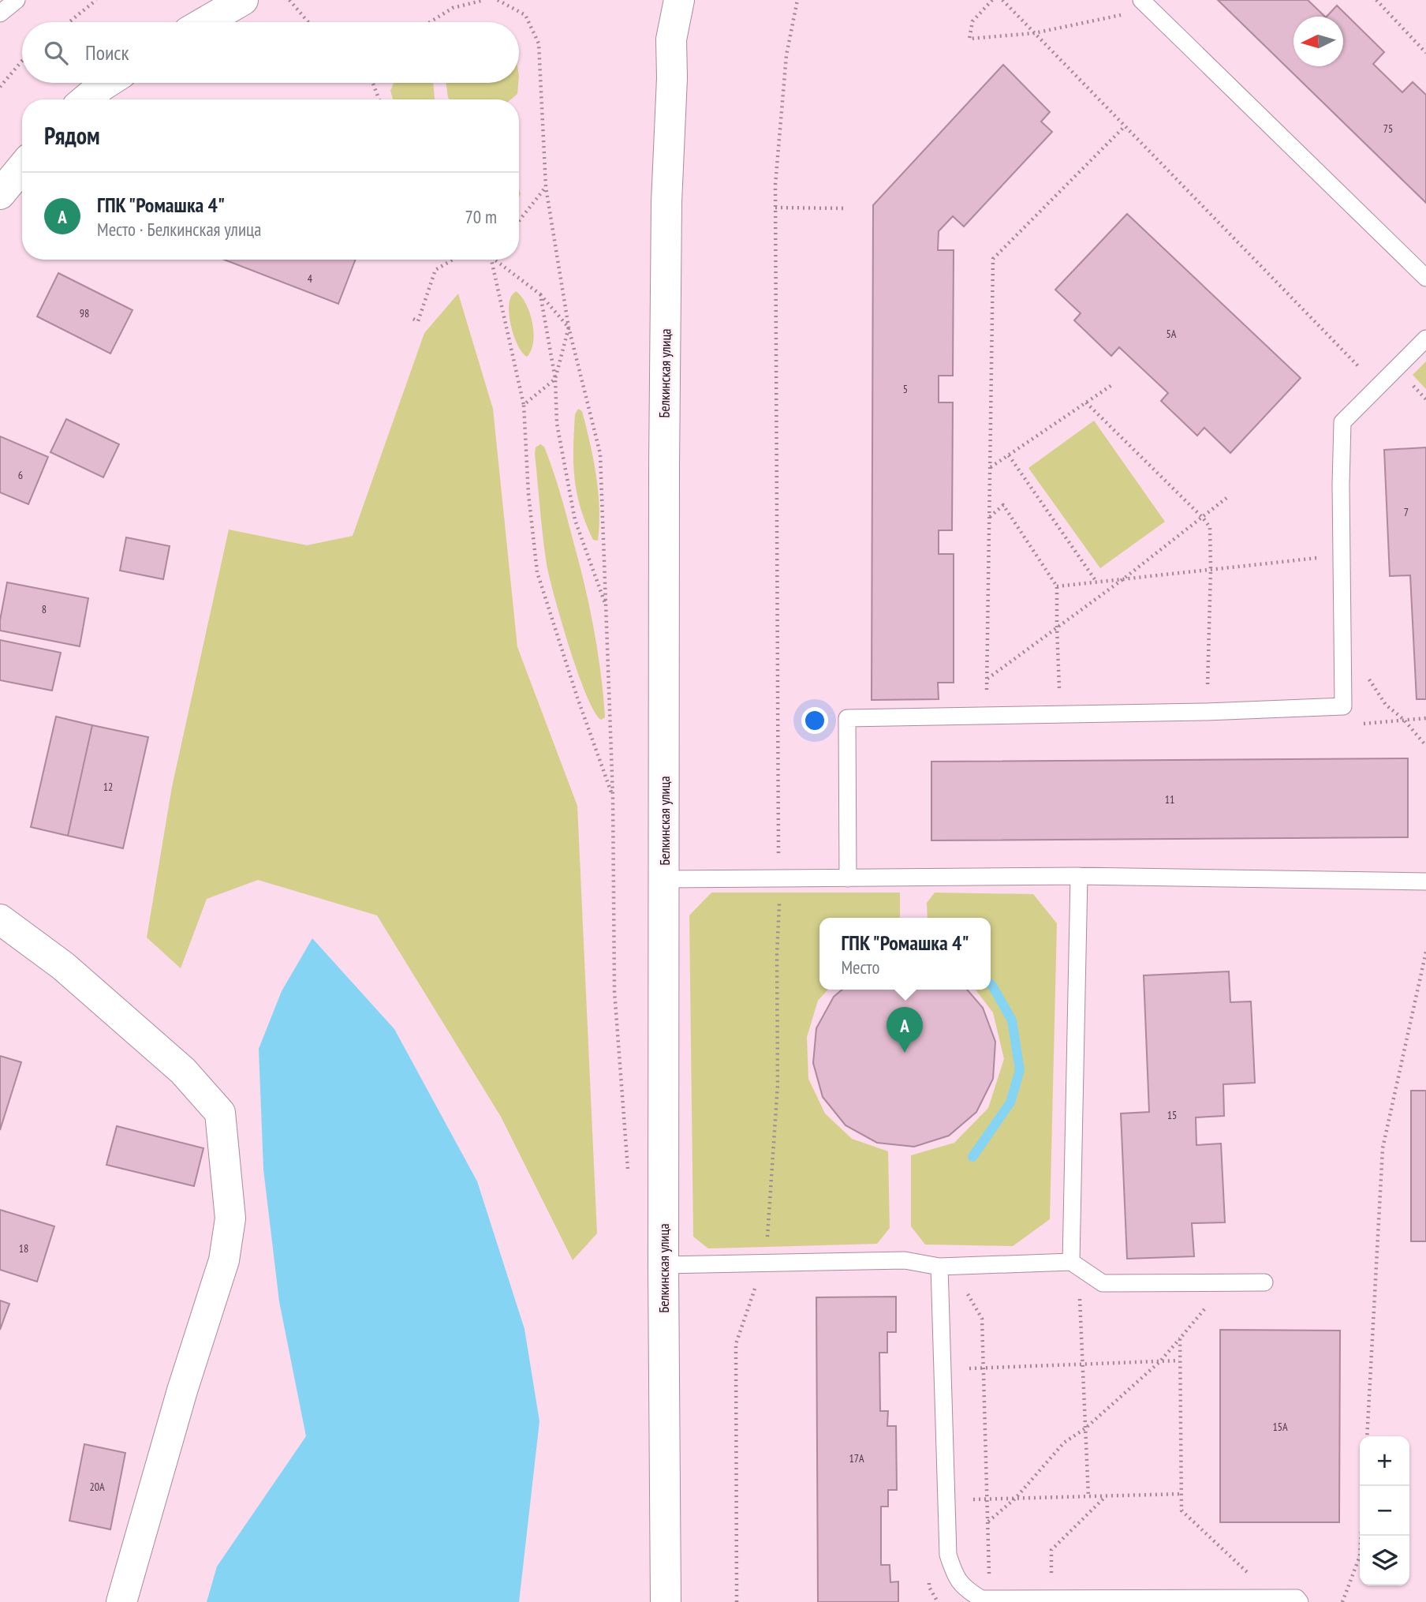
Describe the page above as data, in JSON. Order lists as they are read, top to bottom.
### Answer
{
  "streets": {
    "street": ["Белкинская улица"]
  },
  "house_numbers": [
    "75",
    "4",
    "98",
    "5А",
    "5",
    "6",
    "7",
    "8",
    "12",
    "11",
    "15",
    "18",
    "15А",
    "17А",
    "20А"
  ],
  "north": "left",
  "page": {
    "search": "Поиск",
    "heading": "Рядом",
    "list": [
      {
        "mark": "A",
        "name": "ГПК \"Ромашка 4\"",
        "note": "Место · Белкинская улица",
        "value": "70 m"
      }
    ],
    "popup": ["ГПК \"Ромашка 4\"", "Место"],
    "pins": "A",
    "map_buttons": ["+", "−"]
  }
}
